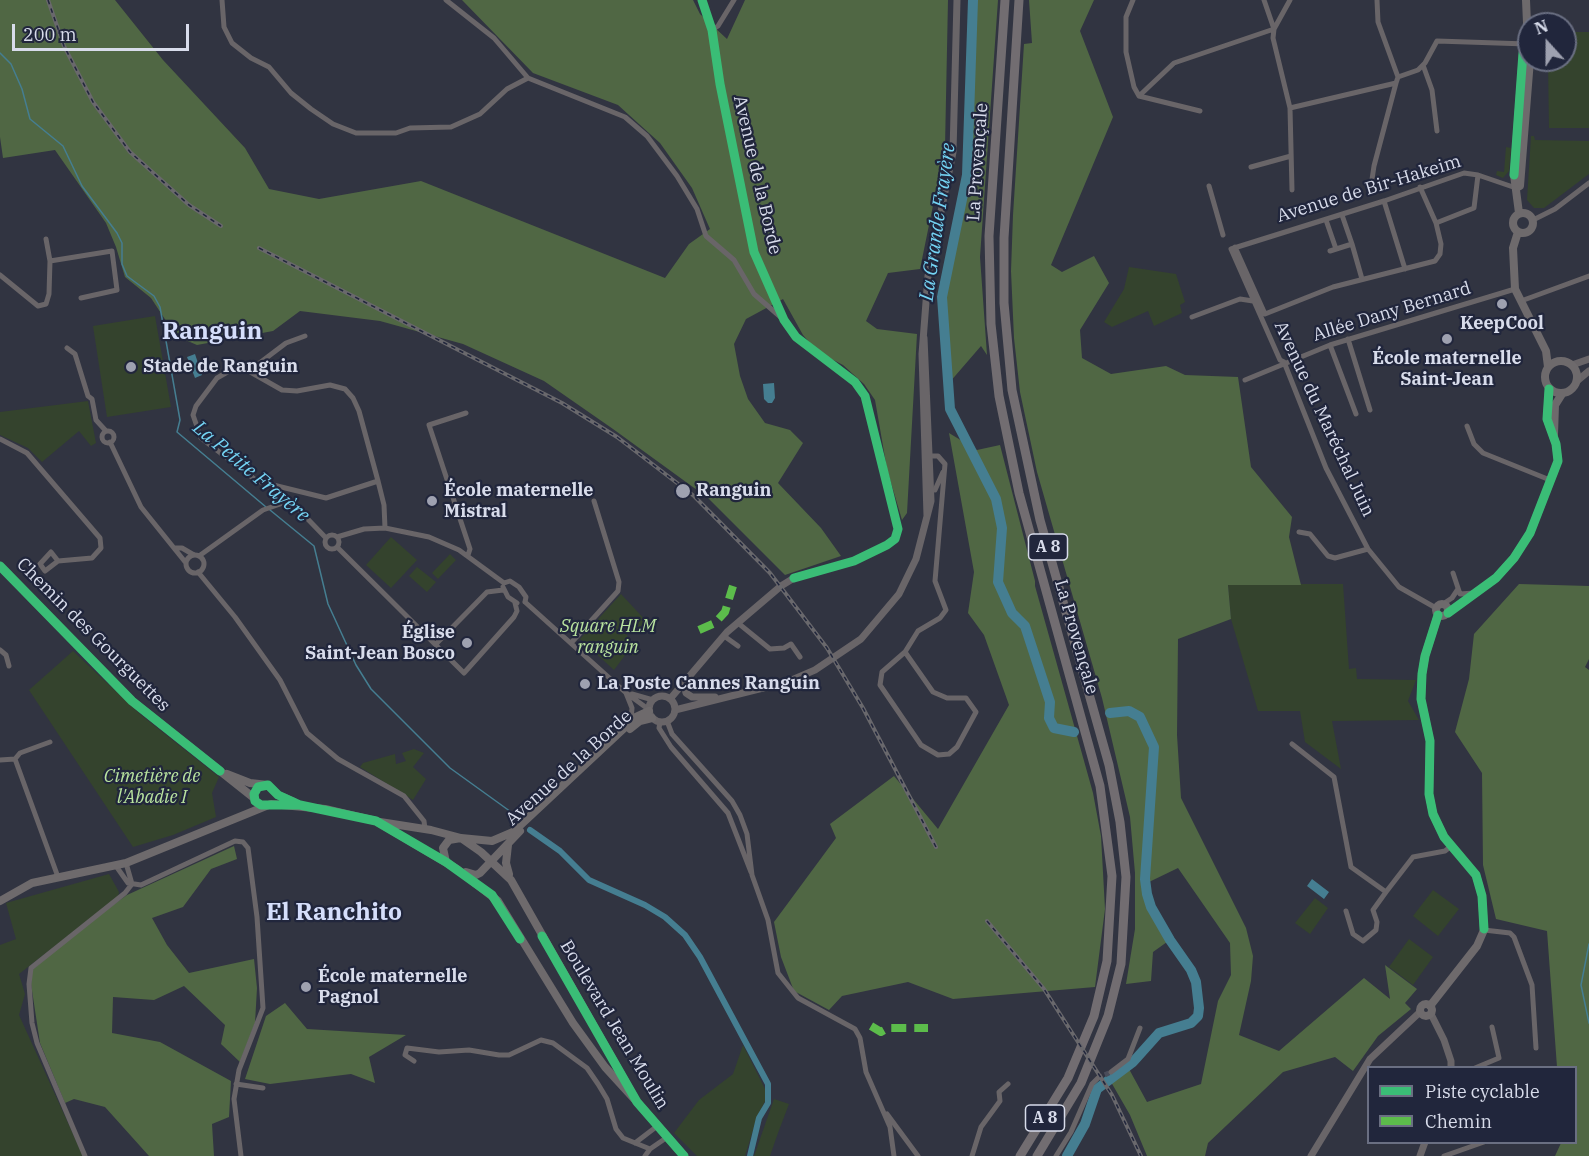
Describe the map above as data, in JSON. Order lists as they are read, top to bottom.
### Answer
{
  "streets": {
    "highway": ["La Provençale", "A 8"],
    "main road": ["Avenue de la Borde", "Chemin des Gourguettes", "Boulevard Jean Moulin"],
    "street": ["Avenue de Bir-Hakeim", "Allée Dany Bernard", "Avenue du Maréchal Juin"]
  },
  "crossings": [
    ["Avenue de la Borde", "Boulevard Jean Moulin"],
    ["Avenue de Bir-Hakeim", "Avenue du Maréchal Juin"],
    ["Allée Dany Bernard", "Avenue du Maréchal Juin"]
  ],
  "districts": ["Ranguin", "El Ranchito"],
  "water": ["La Grande Frayère", "La Petite Frayère"],
  "parks": ["Square HLM ranguin", "Cimetière de l'Abadie I"],
  "places": [
    "KeepCool",
    "École maternelle Saint-Jean",
    "Stade de Ranguin",
    "Ranguin",
    "École maternelle Mistral",
    "Église Saint-Jean Bosco",
    "La Poste Cannes Ranguin",
    "École maternelle Pagnol"
  ],
  "legend": ["Piste cyclable", "Chemin"],
  "scale_bar": "200 m",
  "north": "top"
}
